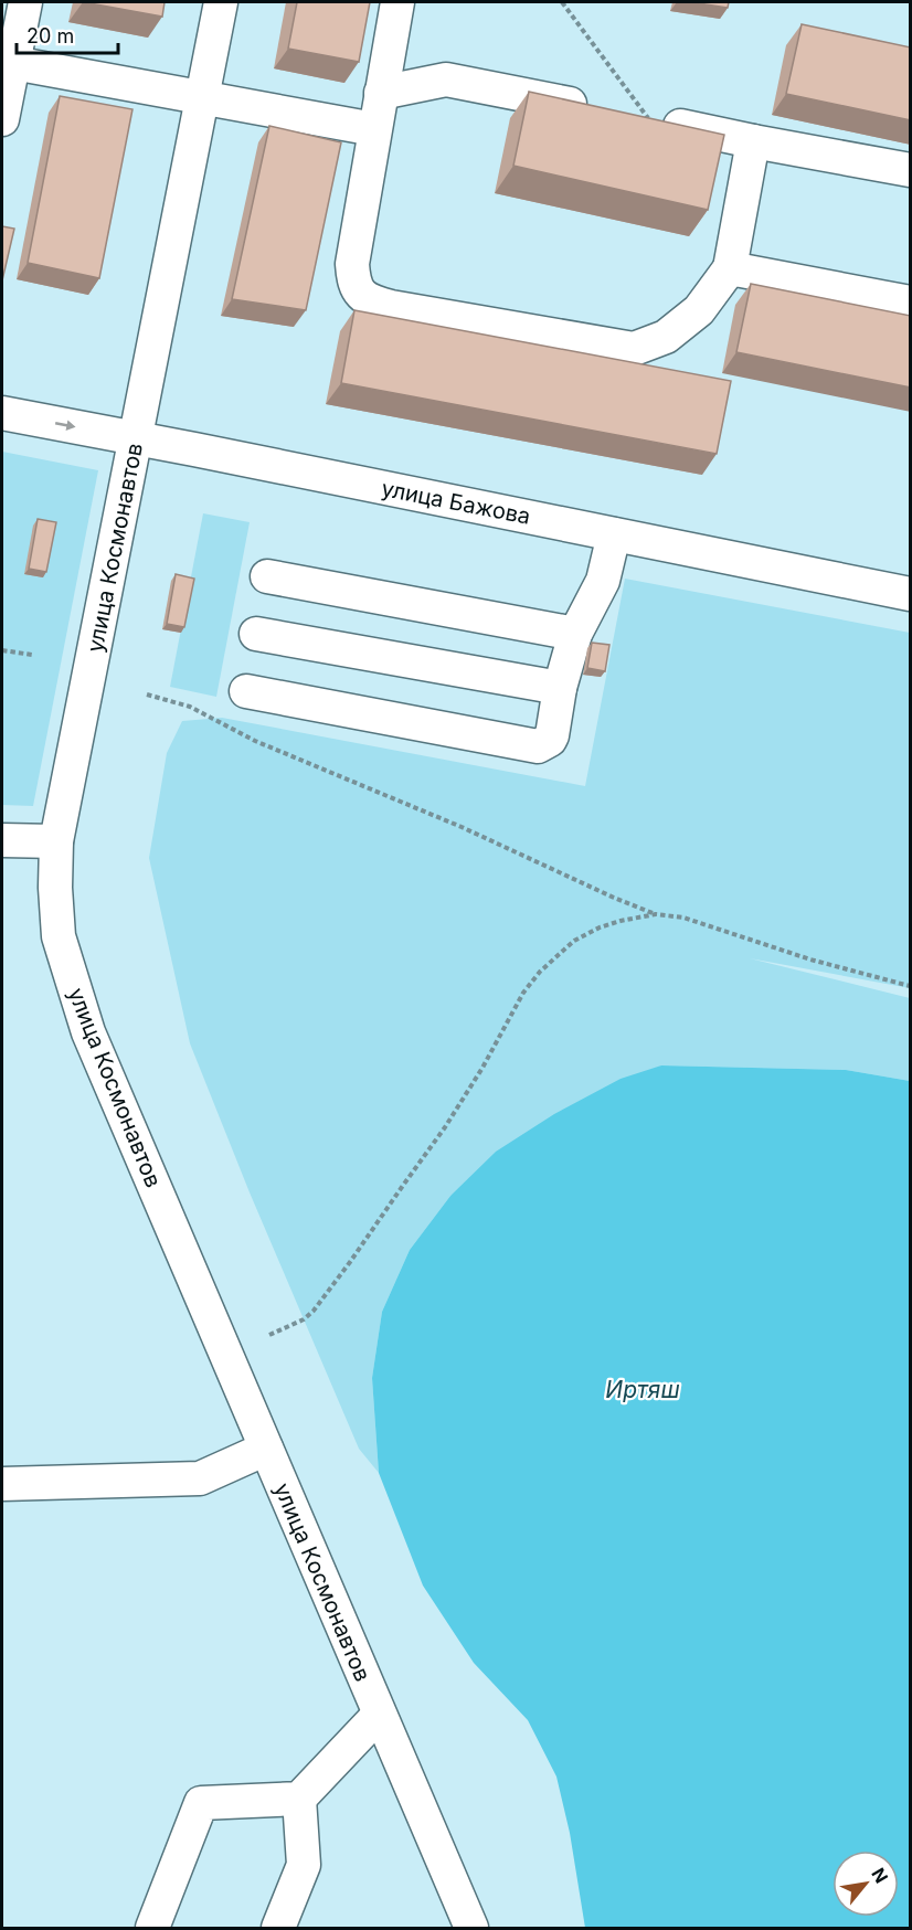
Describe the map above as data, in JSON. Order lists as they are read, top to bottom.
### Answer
{
  "streets": {
    "street": ["улица Бажова", "улица Космонавтов"]
  },
  "crossings": [
    ["улица Бажова", "улица Космонавтов"]
  ],
  "water": ["Иртяш"],
  "scale_bar": "20 m",
  "north": "top right"
}
